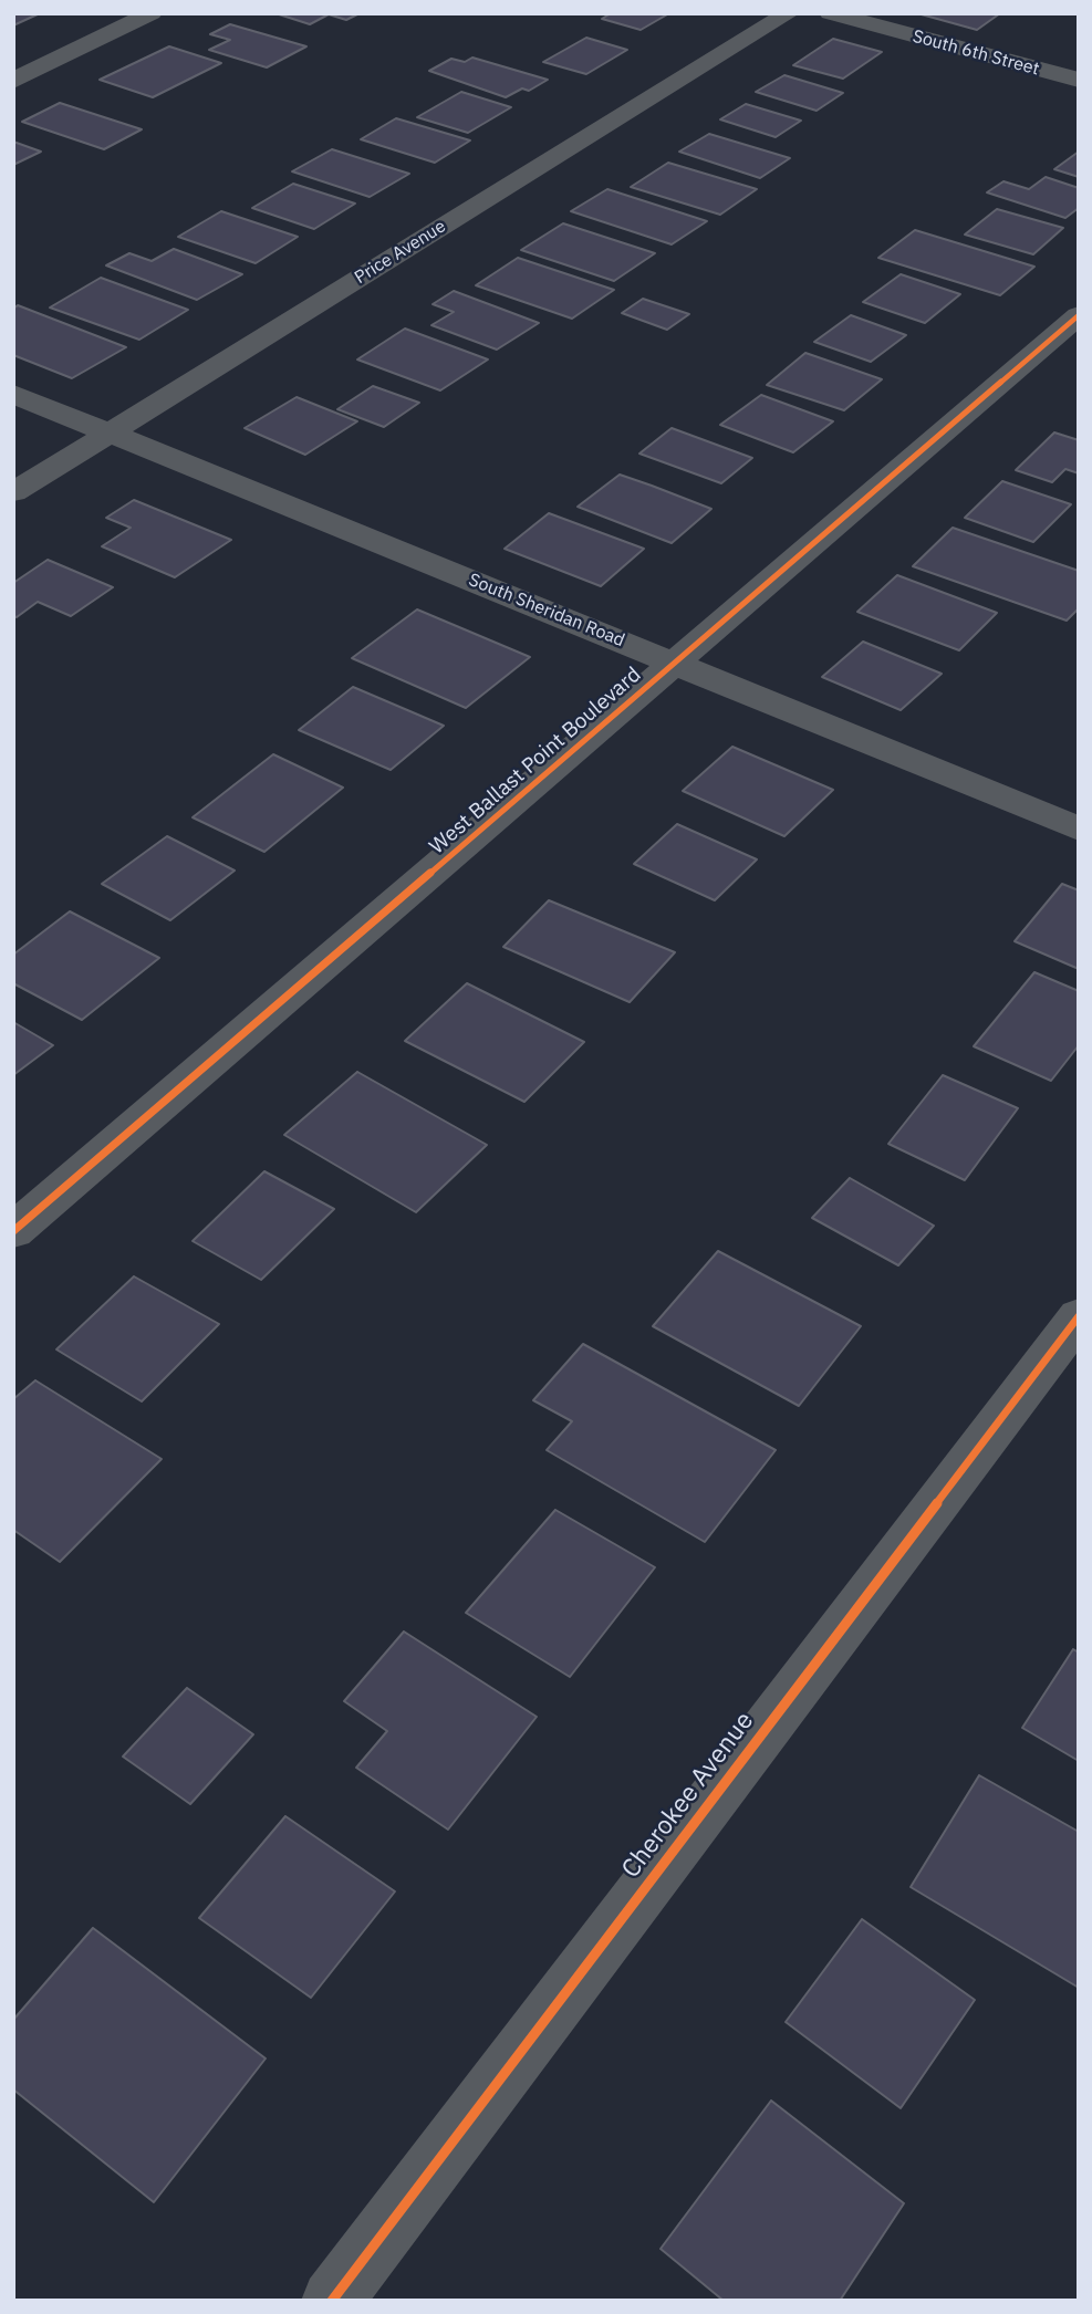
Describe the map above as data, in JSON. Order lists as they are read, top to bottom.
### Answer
{
  "streets": {
    "street": [
      "South 6th Street",
      "Price Avenue",
      "South Sheridan Road",
      "West Ballast Point Boulevard",
      "Cherokee Avenue"
    ]
  },
  "crossings": [
    ["Price Avenue", "South Sheridan Road"],
    ["South Sheridan Road", "West Ballast Point Boulevard"]
  ]
}
